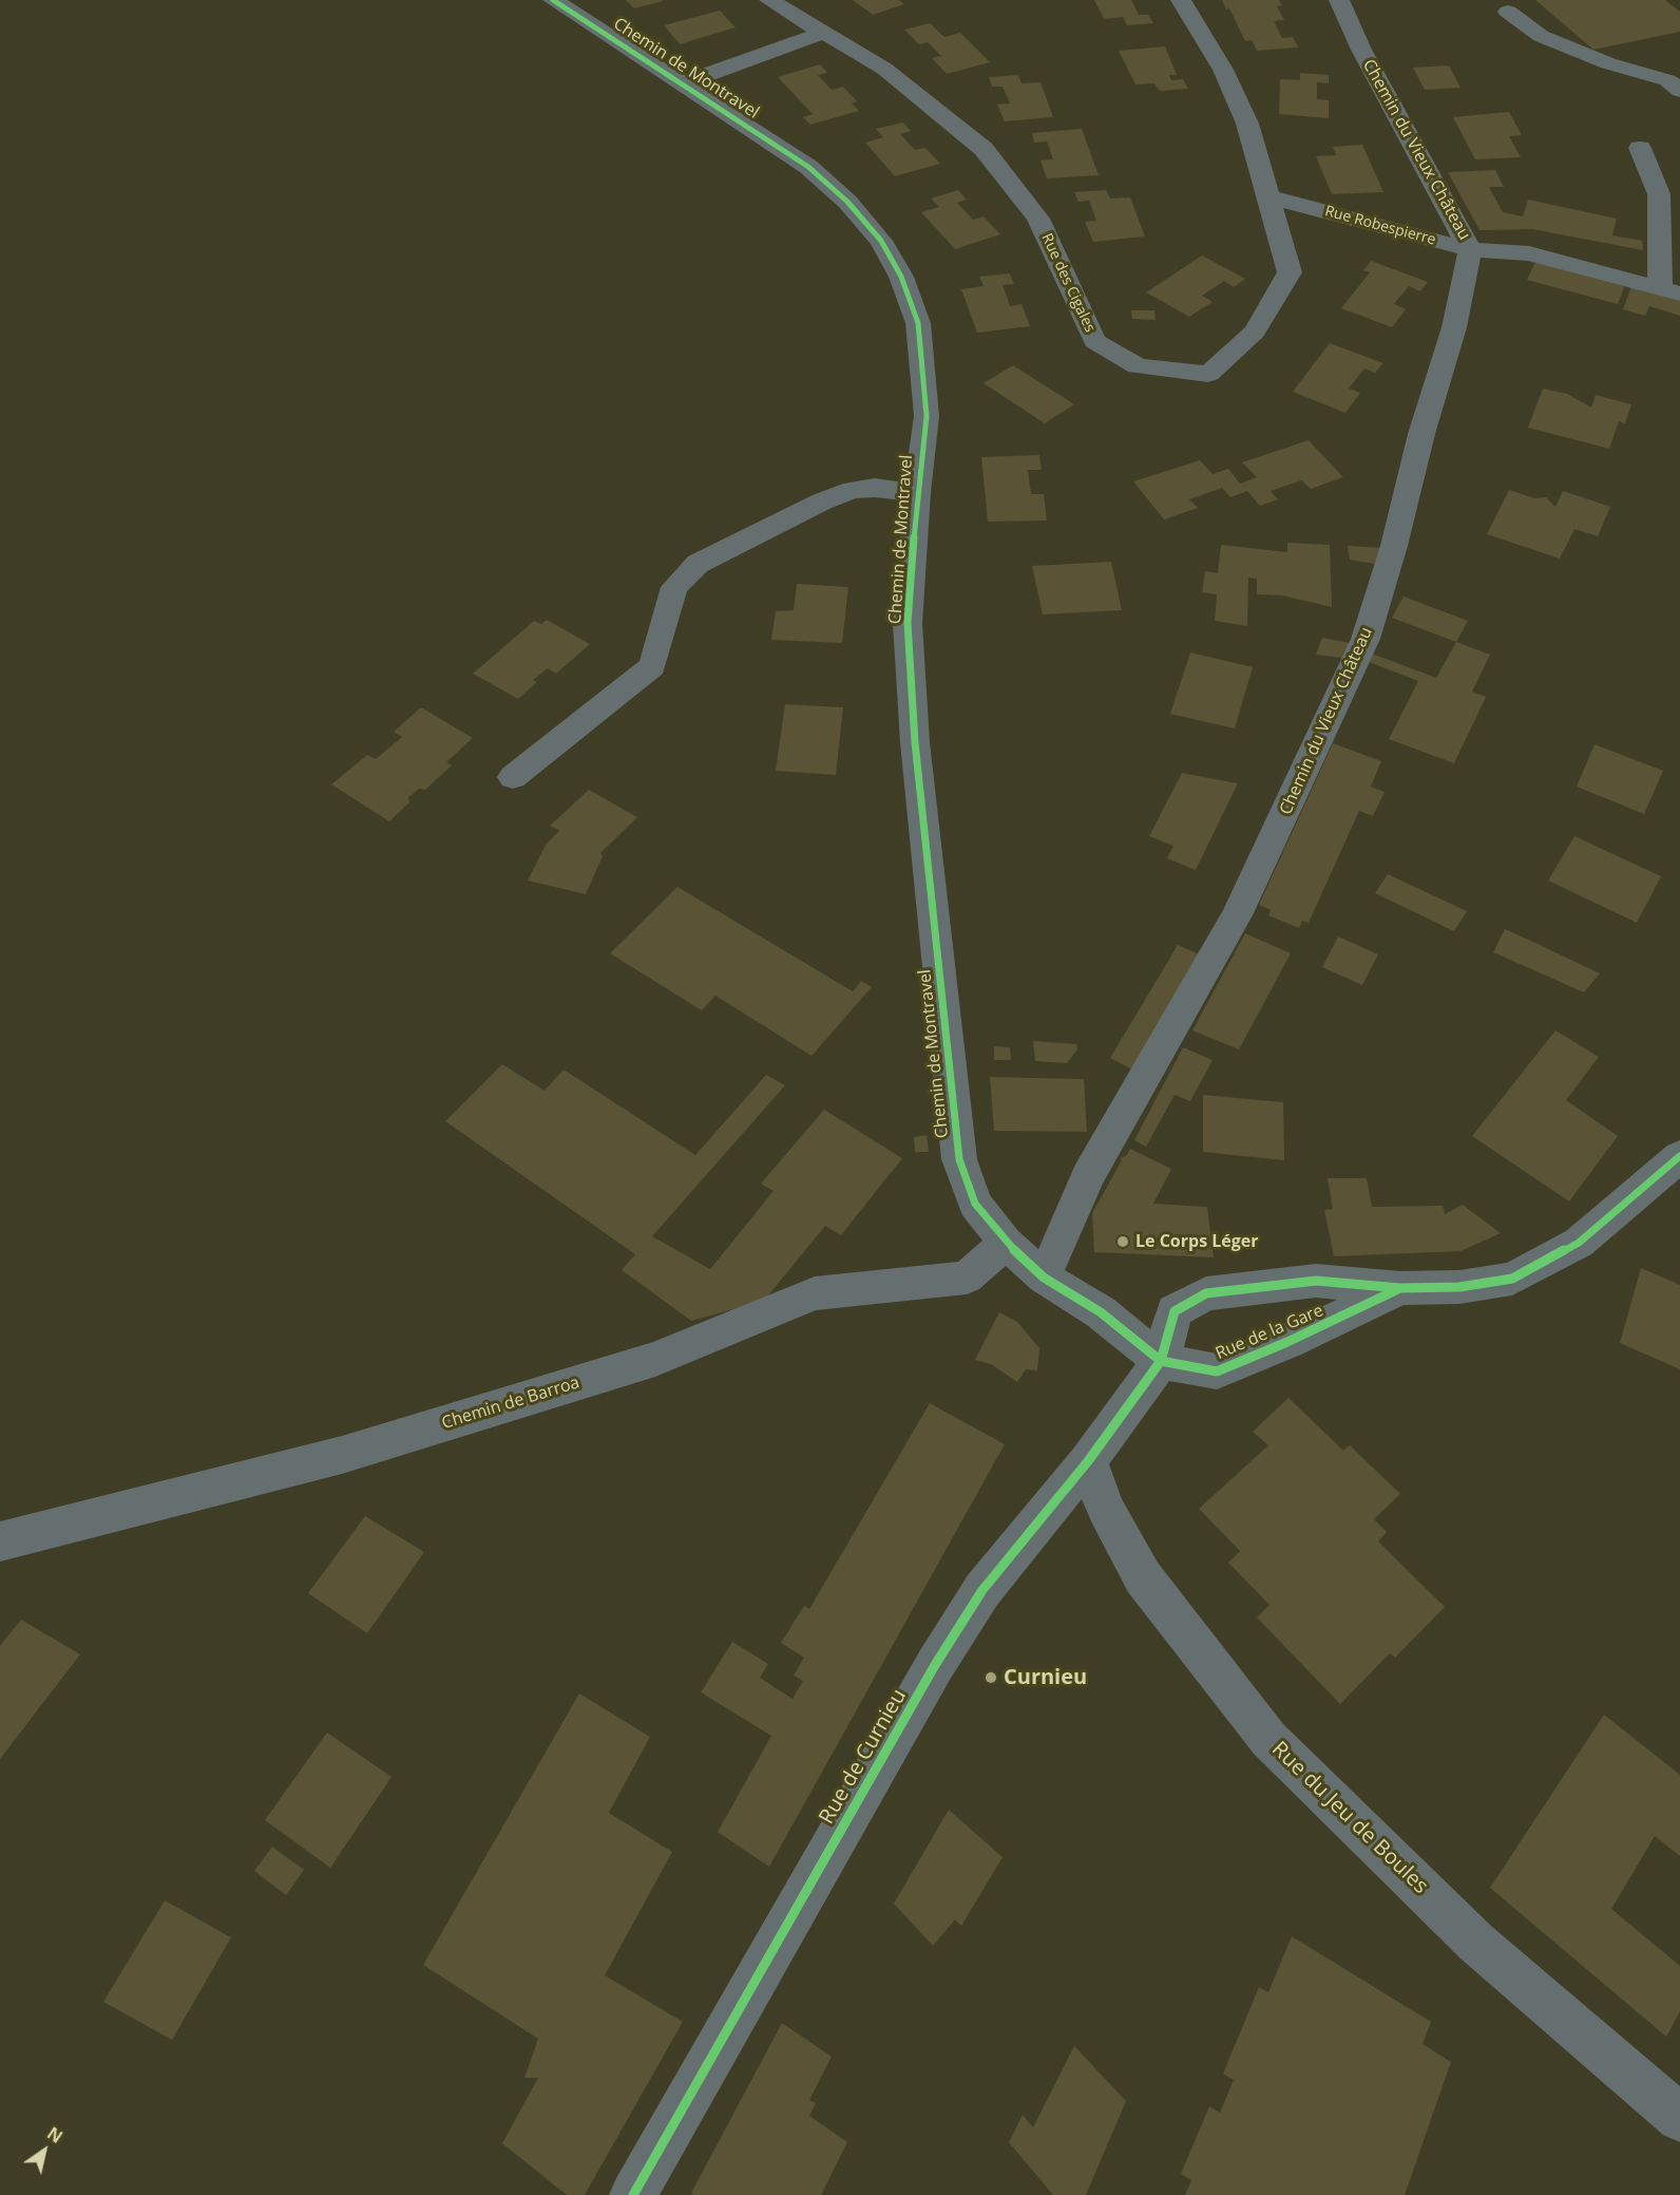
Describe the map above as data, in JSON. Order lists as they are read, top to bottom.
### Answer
{
  "streets": {
    "street": [
      "Chemin de Montravel",
      "Chemin du Vieux Château",
      "Rue Robespierre",
      "Rue des Cigales",
      "Rue de la Gare",
      "Chemin de Barroa",
      "Rue de Curnieu",
      "Rue du Jeu de Boules"
    ]
  },
  "crossings": [
    ["Chemin de Montravel", "Chemin du Vieux Château"],
    ["Chemin de Montravel", "Rue de la Gare"],
    ["Chemin de Montravel", "Chemin de Barroa"],
    ["Chemin de Montravel", "Rue de Curnieu"],
    ["Chemin du Vieux Château", "Rue Robespierre"],
    ["Rue Robespierre", "Rue des Cigales"],
    ["Rue de la Gare", "Rue de Curnieu"],
    ["Rue de Curnieu", "Rue du Jeu de Boules"]
  ],
  "places": ["Le Corps Léger", "Curnieu"],
  "north": "top right"
}
